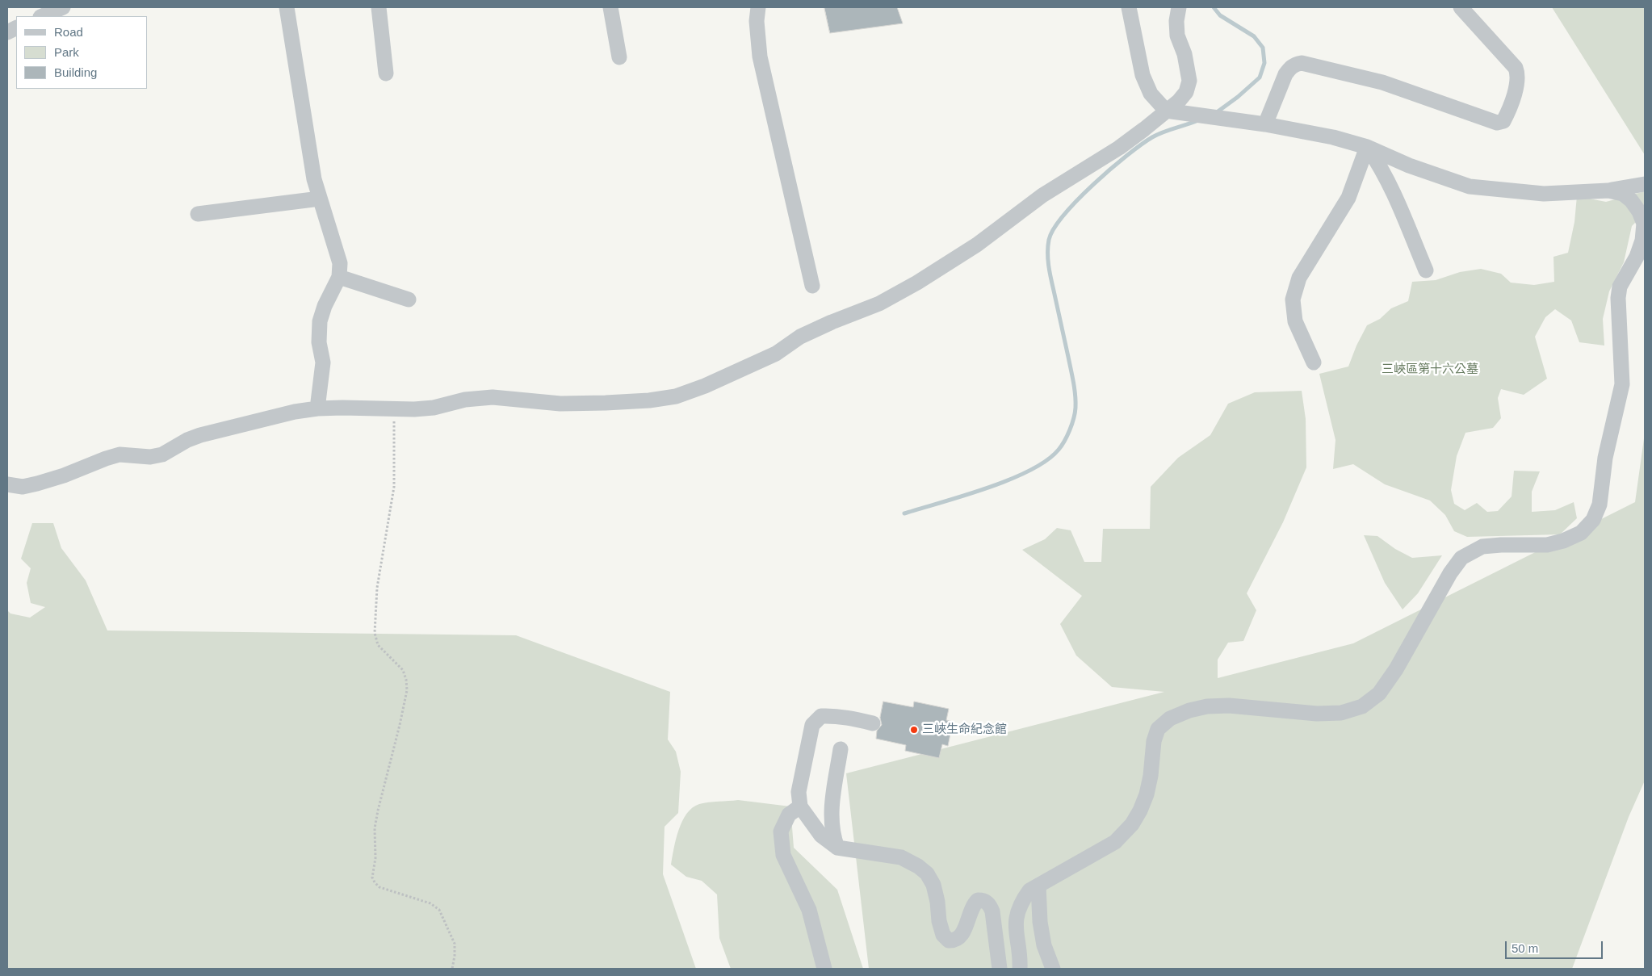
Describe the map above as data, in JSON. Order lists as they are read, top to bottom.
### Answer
{
  "parks": ["三峽區第十六公墓"],
  "places": ["三峽生命紀念館"],
  "legend": ["Road", "Park", "Building"],
  "scale_bar": "50 m"
}
